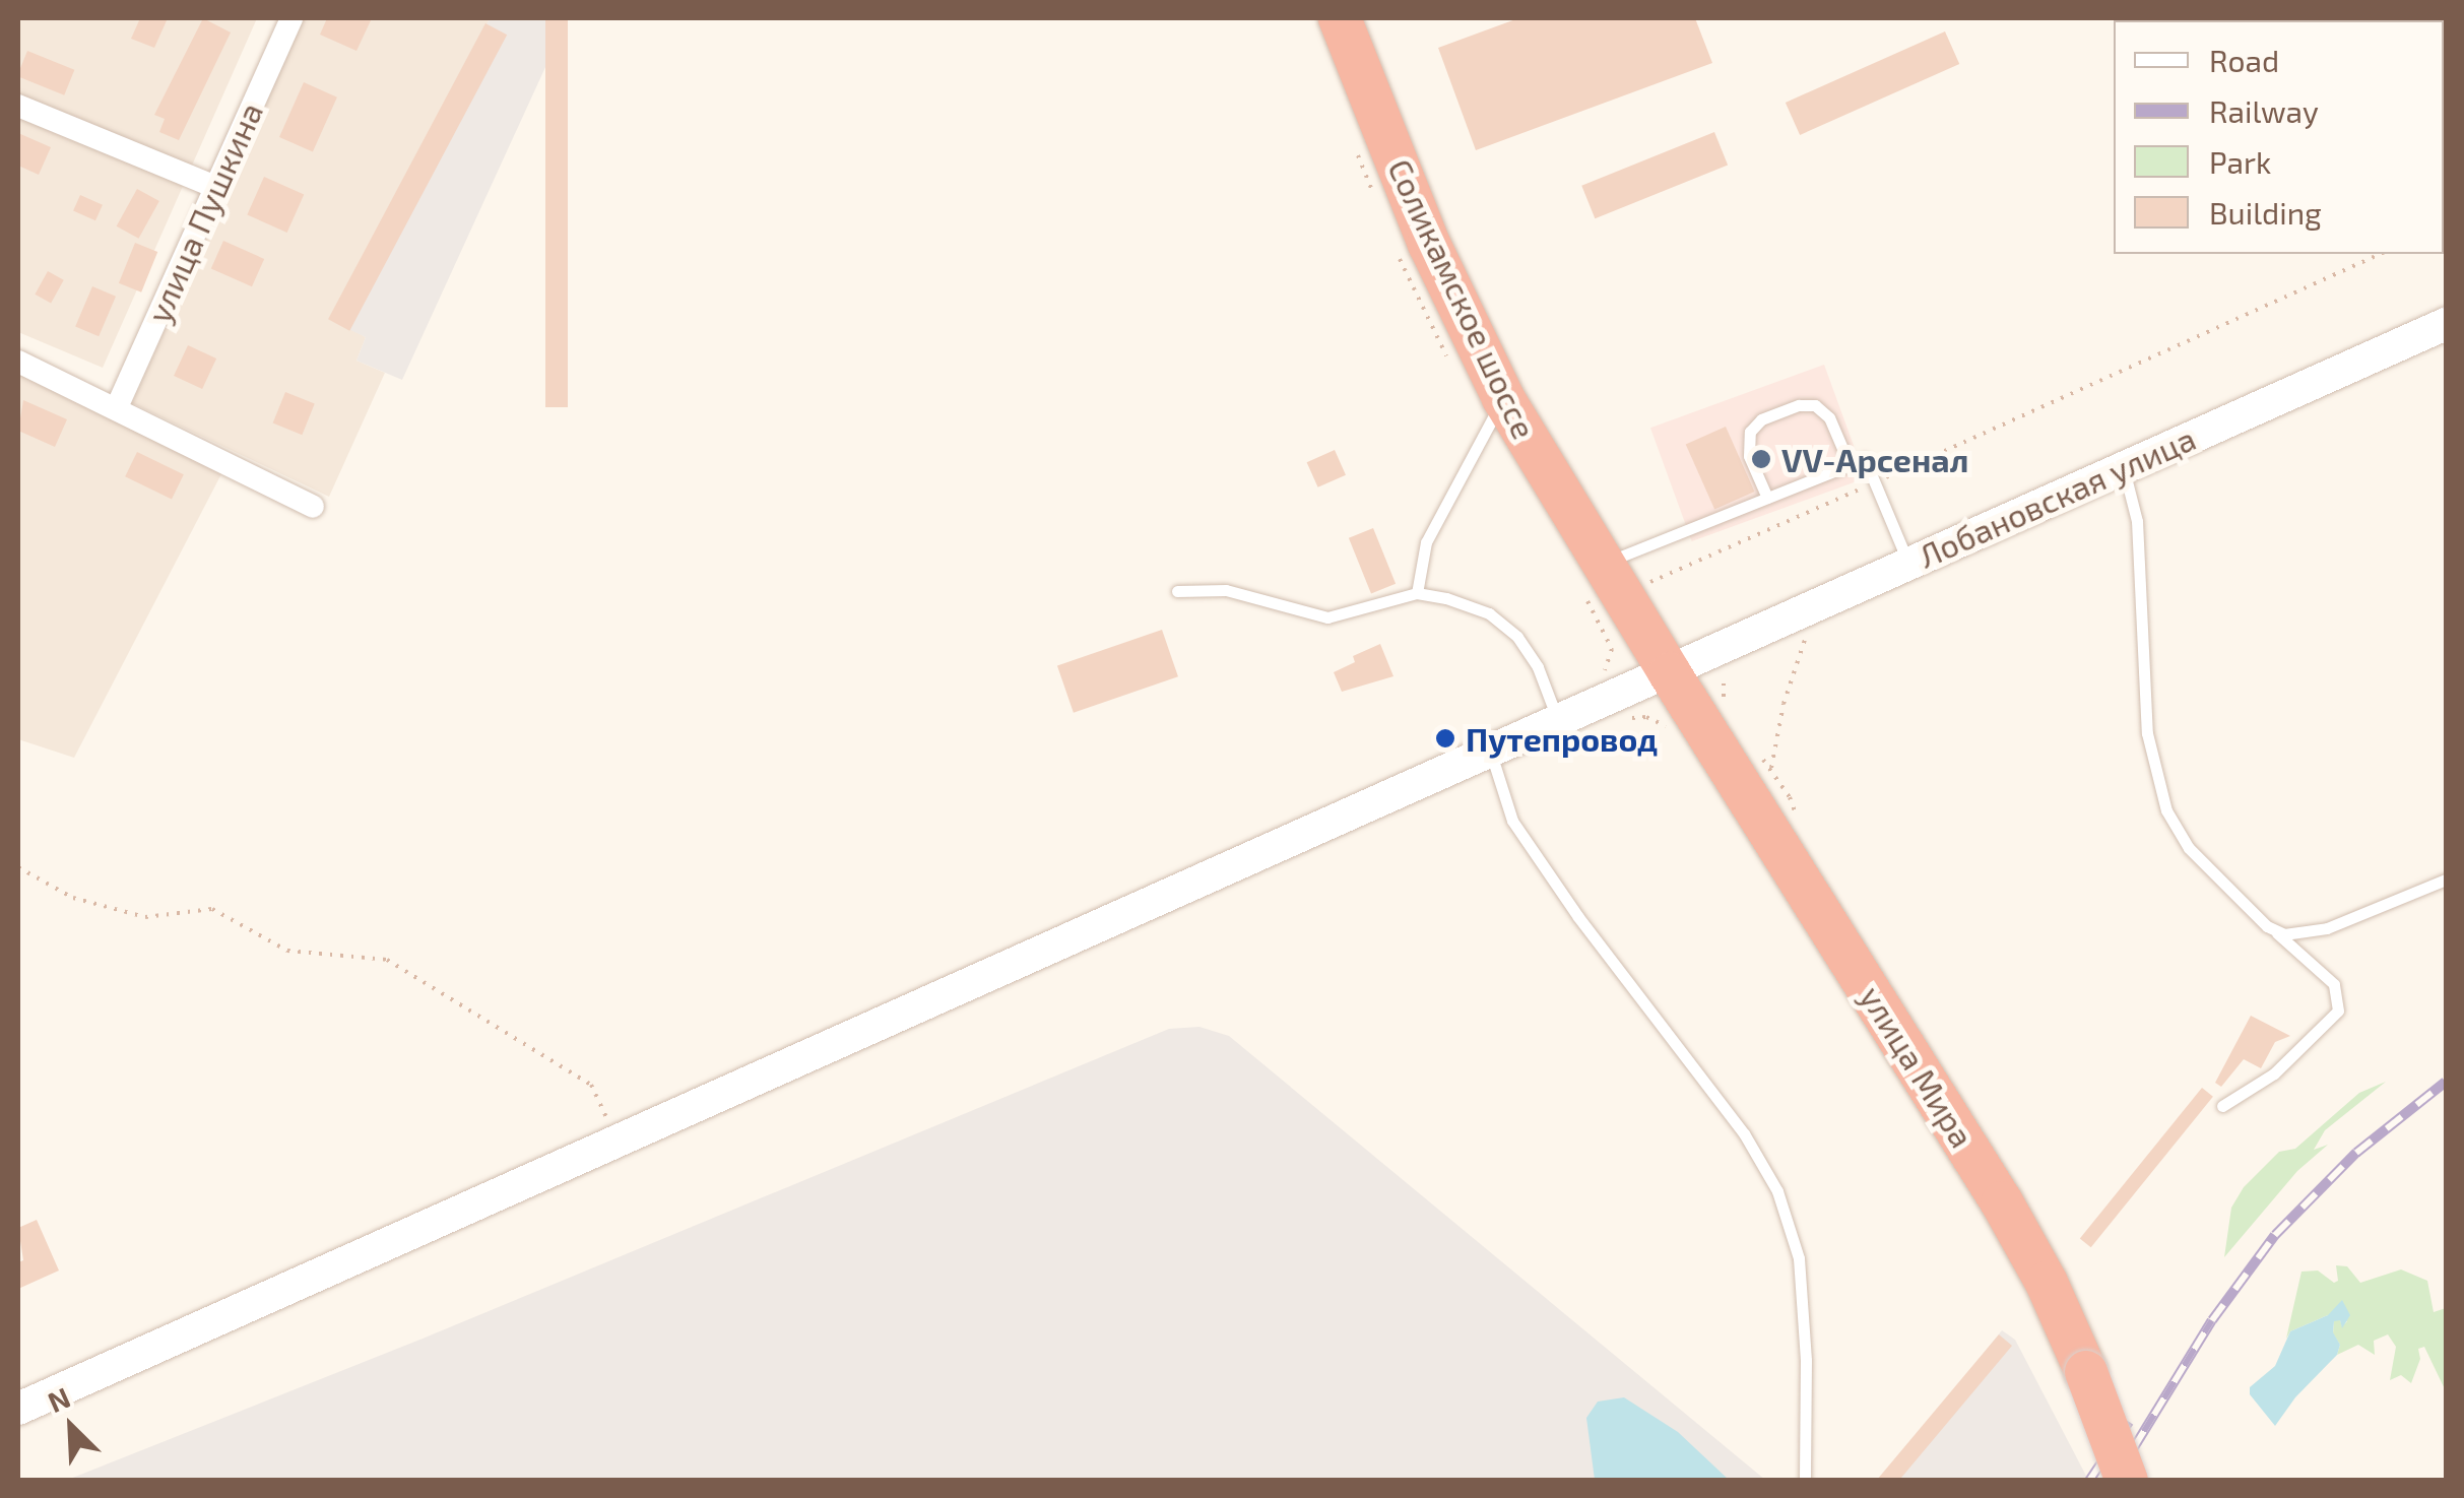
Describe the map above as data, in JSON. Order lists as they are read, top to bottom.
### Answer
{
  "streets": {
    "highway": ["Соликамское шоссе", "улица Мира"],
    "street": ["улица Пушкина", "Лобановская улица"]
  },
  "crossings": [
    ["Соликамское шоссе", "Лобановская улица"],
    ["Соликамское шоссе", "улица Мира"],
    ["Лобановская улица", "улица Мира"]
  ],
  "places": ["VV-Арсенал", "Путепровод"],
  "legend": [
    "Road",
    "Railway",
    "Park",
    "Building"
  ],
  "north": "top left"
}
